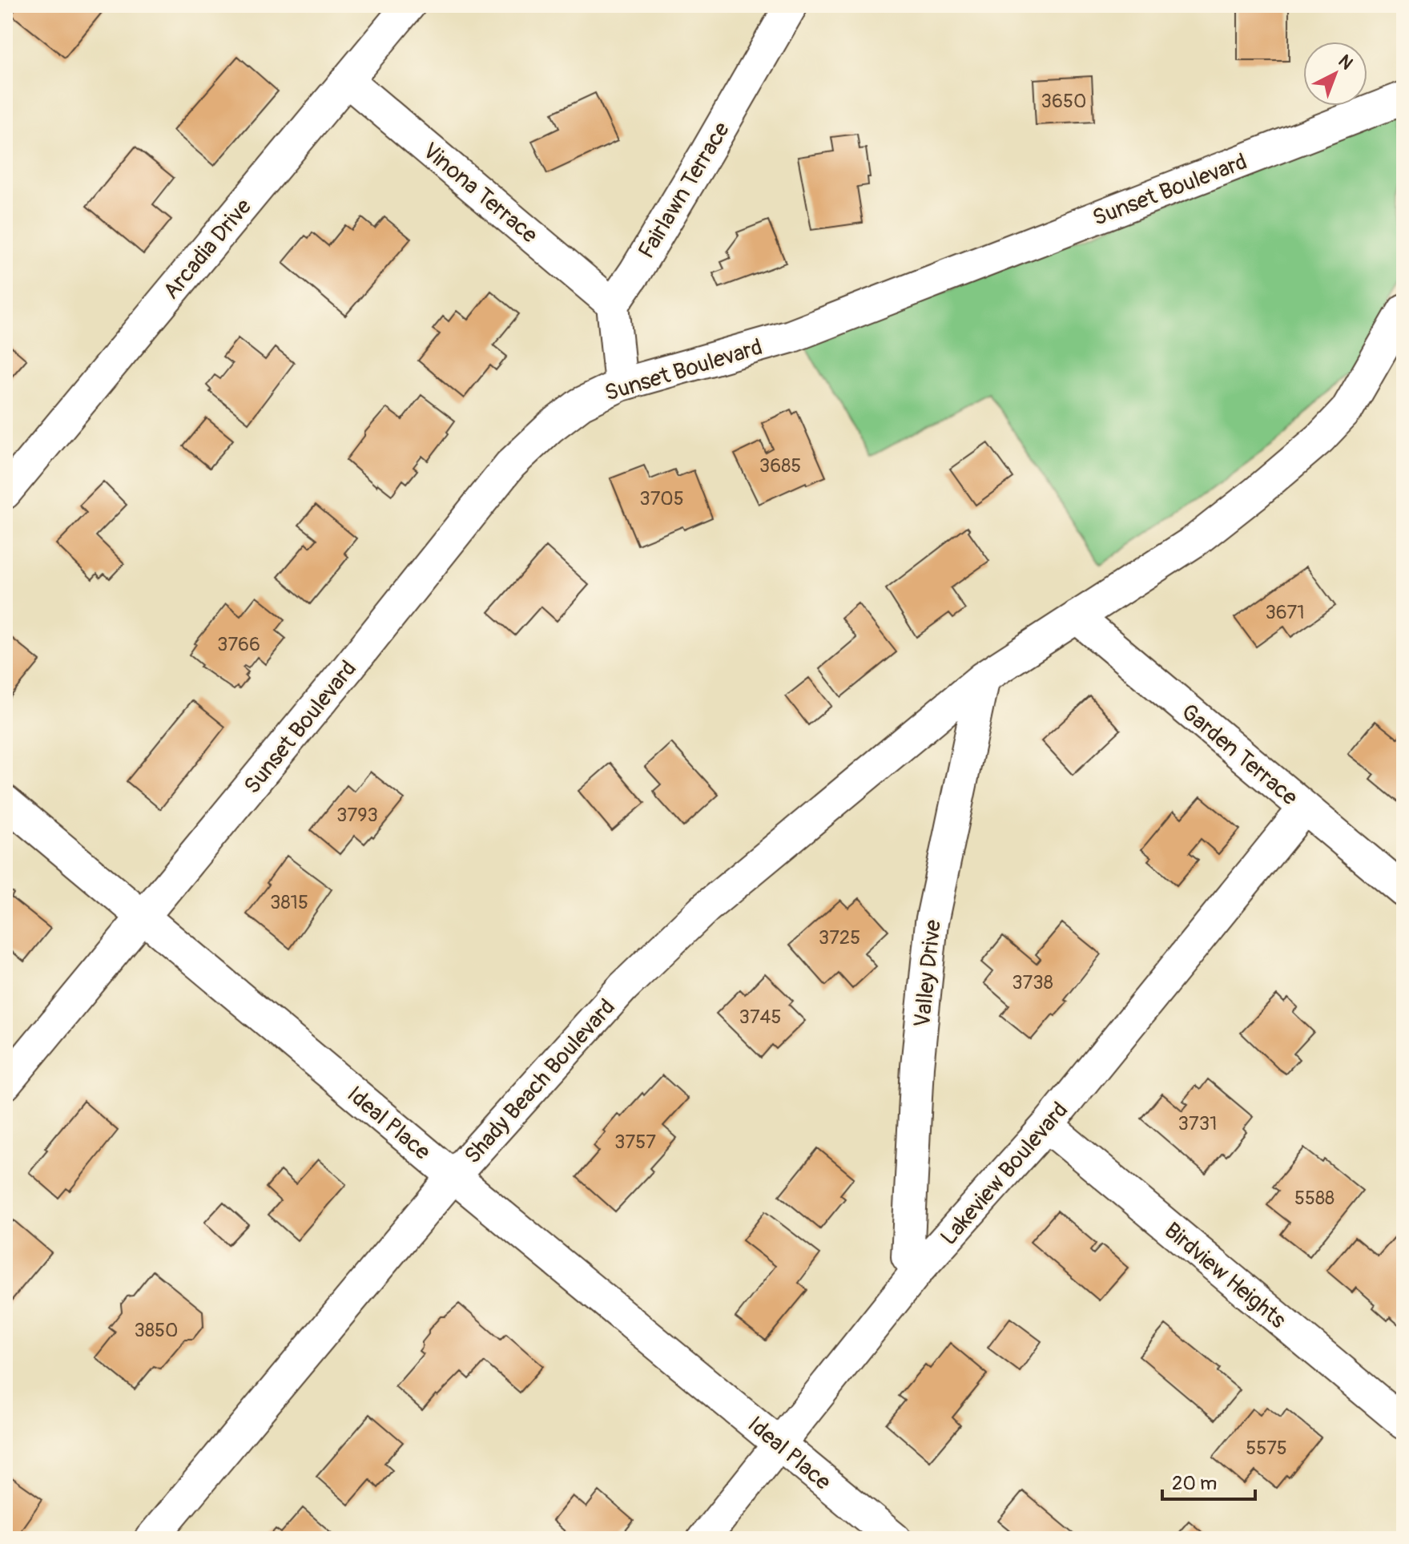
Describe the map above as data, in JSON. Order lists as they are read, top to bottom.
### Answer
{
  "streets": {
    "street": [
      "Sunset Boulevard",
      "Fairlawn Terrace",
      "Vinona Terrace",
      "Arcadia Drive",
      "Garden Terrace",
      "Valley Drive",
      "Shady Beach Boulevard",
      "Ideal Place",
      "Lakeview Boulevard",
      "Birdview Heights"
    ]
  },
  "crossings": [
    ["Sunset Boulevard", "Ideal Place"],
    ["Fairlawn Terrace", "Vinona Terrace"],
    ["Vinona Terrace", "Arcadia Drive"],
    ["Garden Terrace", "Shady Beach Boulevard"],
    ["Garden Terrace", "Lakeview Boulevard"],
    ["Valley Drive", "Shady Beach Boulevard"],
    ["Valley Drive", "Lakeview Boulevard"],
    ["Shady Beach Boulevard", "Ideal Place"],
    ["Ideal Place", "Lakeview Boulevard"],
    ["Lakeview Boulevard", "Birdview Heights"]
  ],
  "house_numbers": [
    "3650",
    "3685",
    "3705",
    "3671",
    "3766",
    "3793",
    "3815",
    "3725",
    "3738",
    "3745",
    "3731",
    "3757",
    "5588",
    "3850",
    "5575"
  ],
  "scale_bar": "20 m",
  "north": "top right"
}
